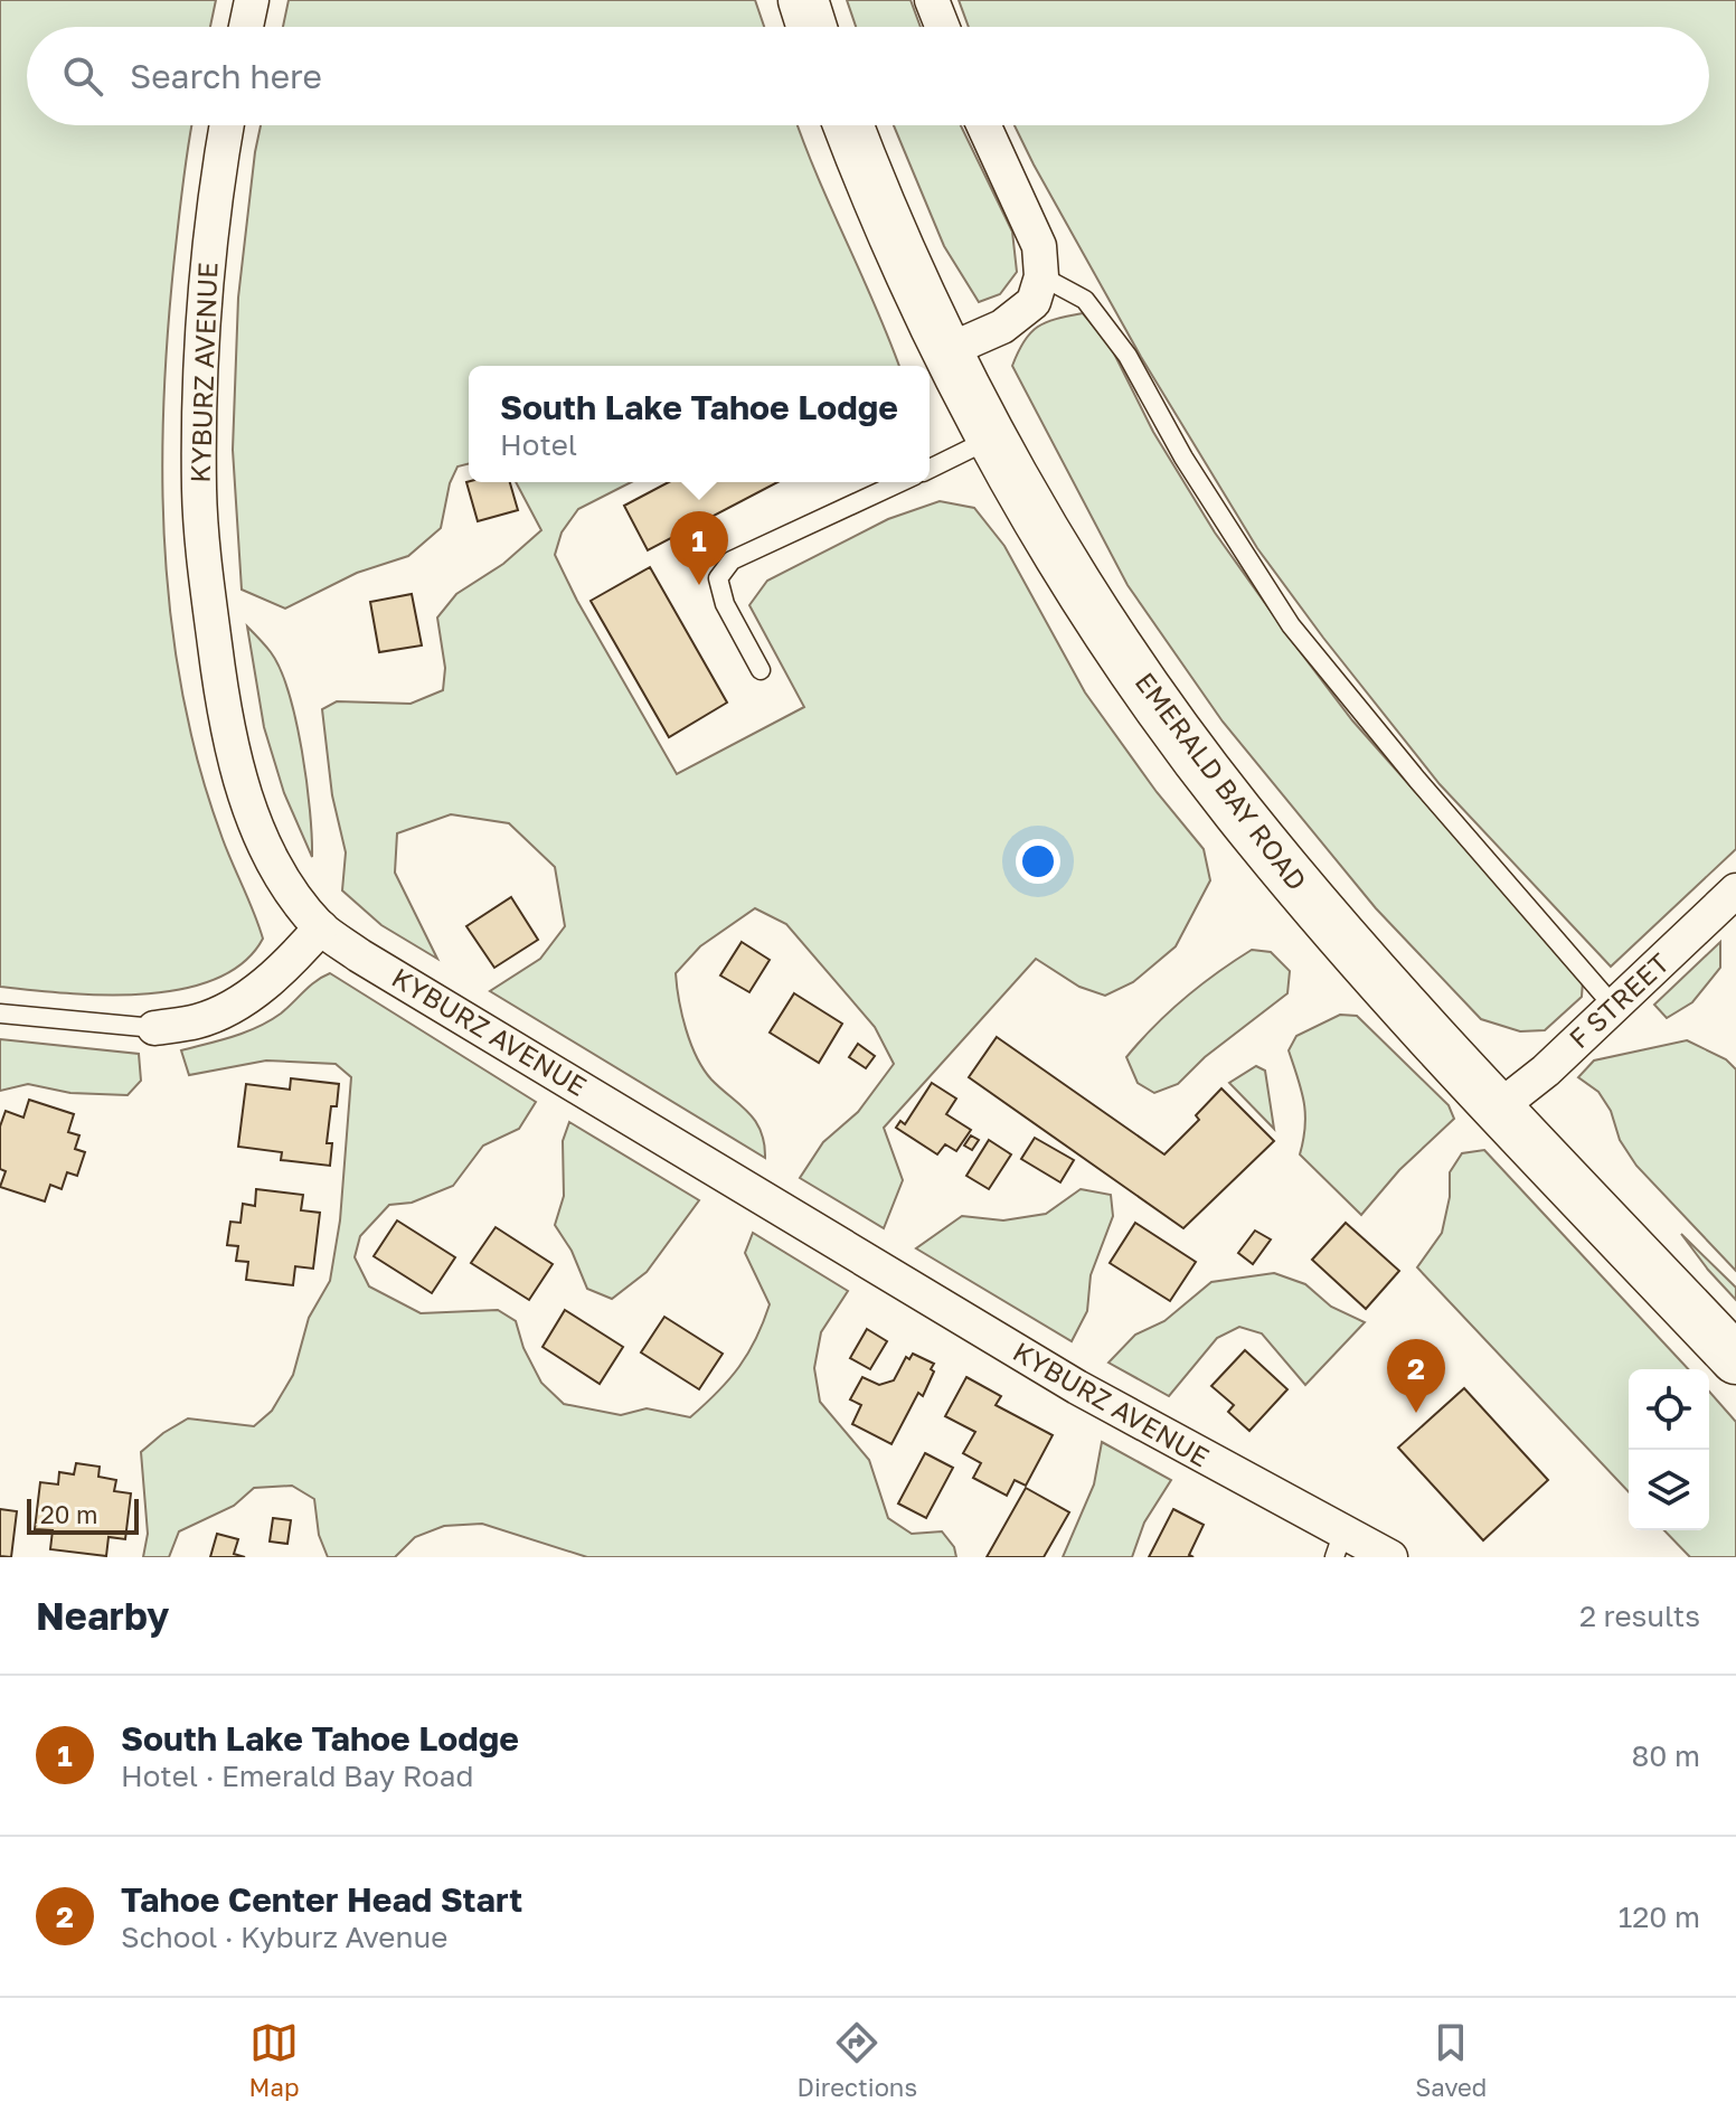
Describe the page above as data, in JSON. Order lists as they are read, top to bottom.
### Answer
{
  "streets": {
    "highway": ["EMERALD BAY ROAD"],
    "street": ["KYBURZ AVENUE", "F STREET"]
  },
  "crossings": [
    ["EMERALD BAY ROAD", "F STREET"]
  ],
  "scale_bar": "20 m",
  "page": {
    "search": "Search here",
    "popup": ["South Lake Tahoe Lodge", "Hotel"],
    "pins": ["1", "2"],
    "scale": "20 m",
    "heading": ["Nearby", "2 results"],
    "list": [
      {
        "mark": "1",
        "name": "South Lake Tahoe Lodge",
        "note": "Hotel · Emerald Bay Road",
        "value": "80 m"
      },
      {
        "mark": "2",
        "name": "Tahoe Center Head Start",
        "note": "School · Kyburz Avenue",
        "value": "120 m"
      }
    ],
    "nav": ["Map", "Directions", "Saved"]
  }
}
